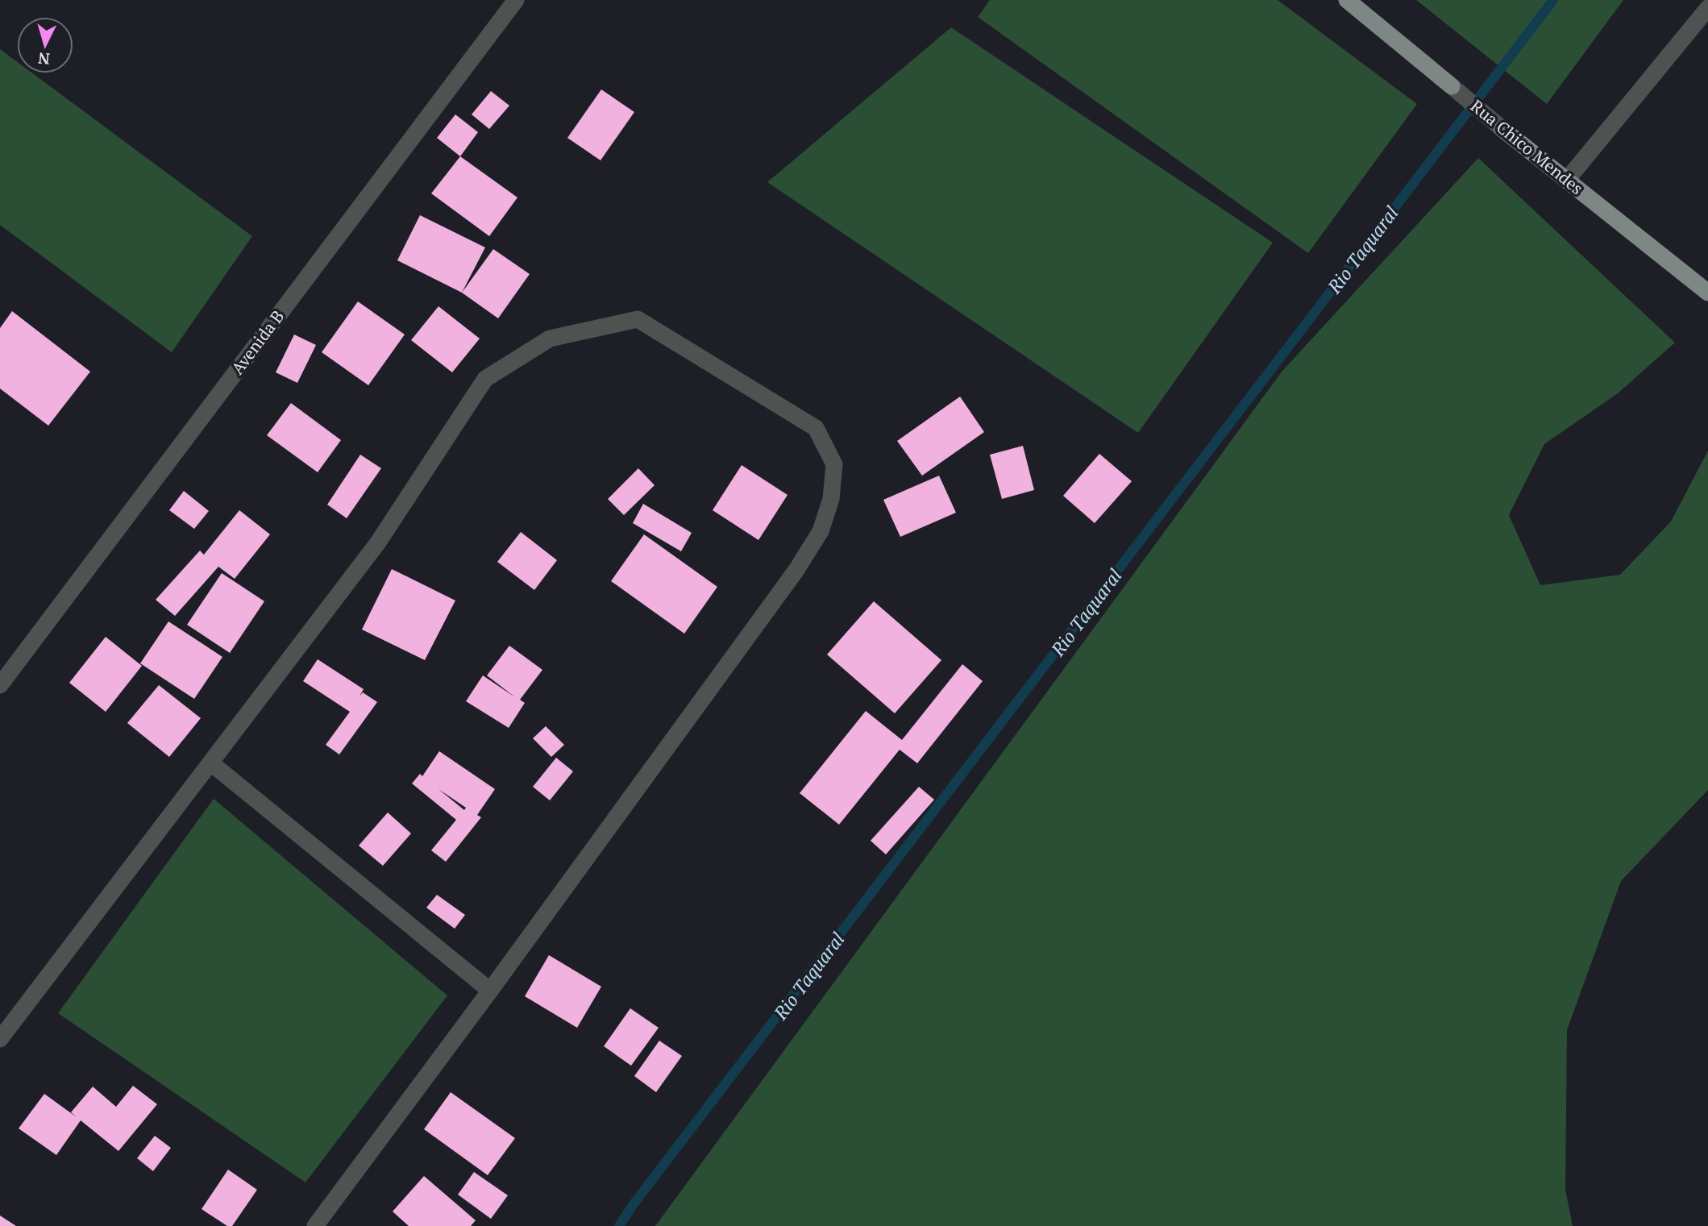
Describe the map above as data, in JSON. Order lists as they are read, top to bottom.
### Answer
{
  "streets": {
    "main road": ["Rua Chico Mendes"],
    "street": ["Avenida B"]
  },
  "water": ["Rio Taquaral"],
  "north": "bottom"
}
